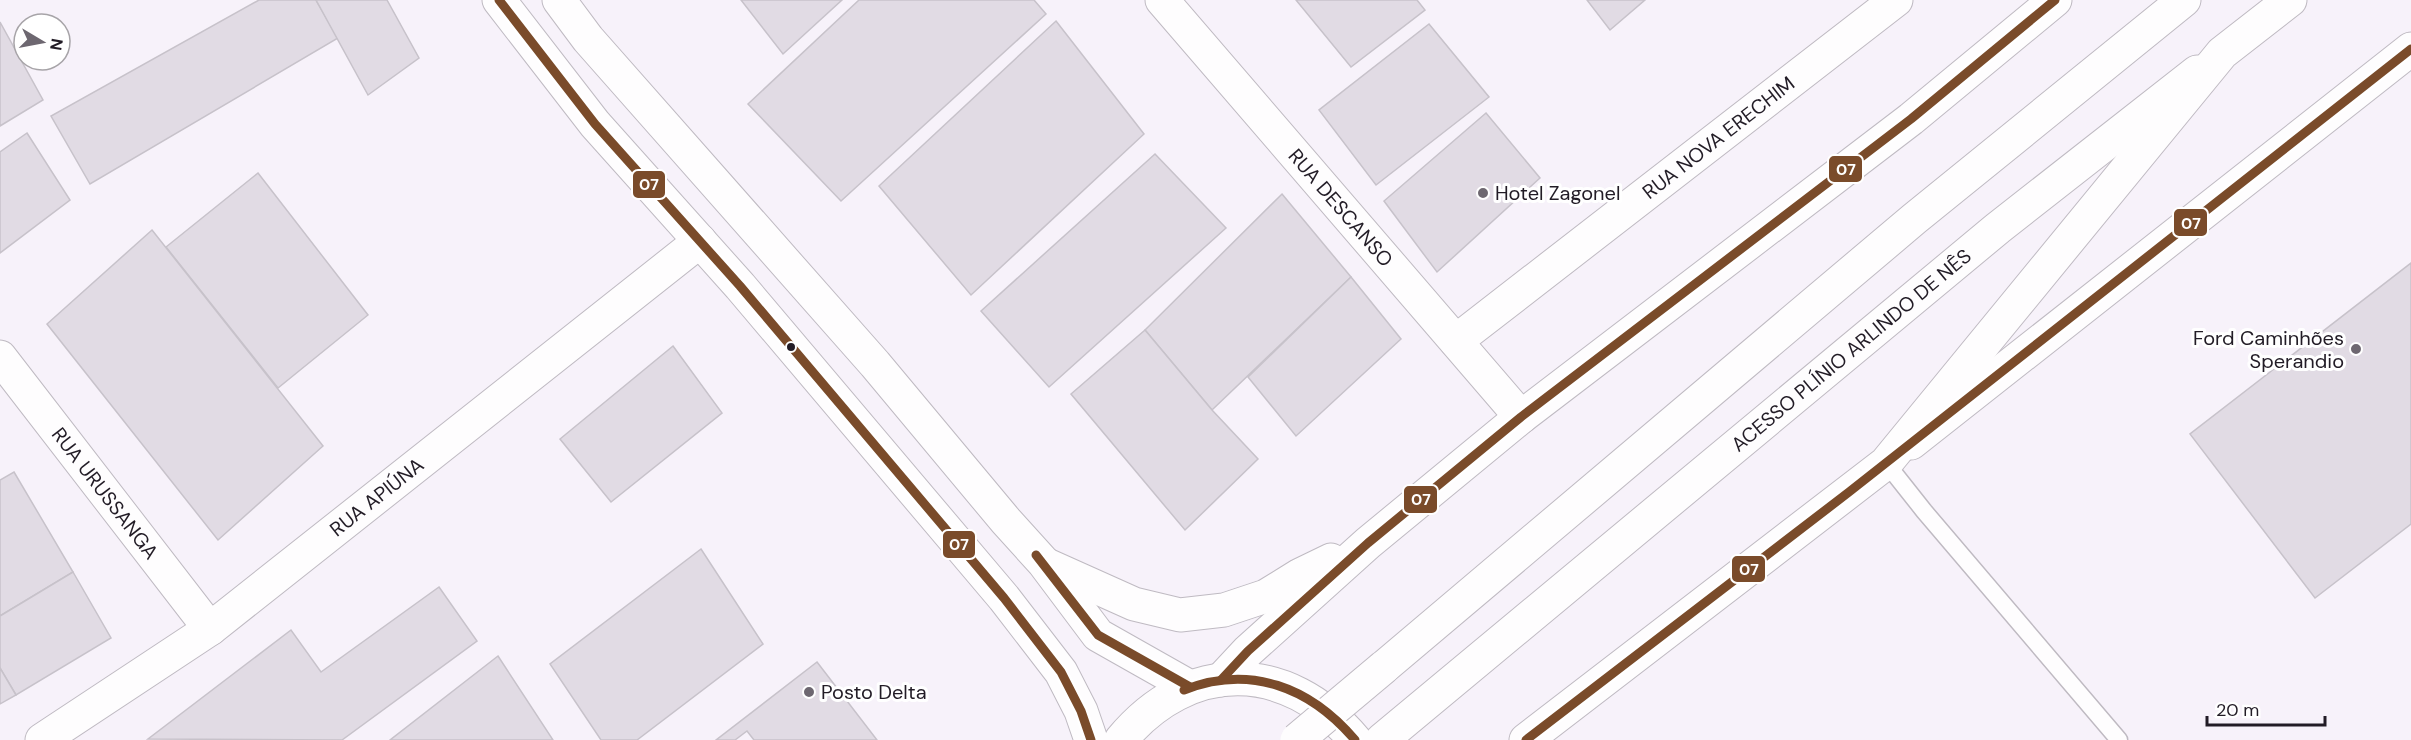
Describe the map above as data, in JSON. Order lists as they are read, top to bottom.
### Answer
{
  "streets": {
    "main road": [
      "RUA NOVA ERECHIM",
      "RUA DESCANSO",
      "ACESSO PLÍNIO ARLINDO DE NÊS",
      "RUA URUSSANGA",
      "RUA APIÚNA"
    ]
  },
  "crossings": [
    ["RUA NOVA ERECHIM", "RUA DESCANSO"],
    ["RUA URUSSANGA", "RUA APIÚNA"]
  ],
  "places": ["Hotel Zagonel", "Ford Caminhões Sperandio", "Posto Delta"],
  "lines": ["transit line 07"],
  "scale_bar": "20 m",
  "north": "right"
}
